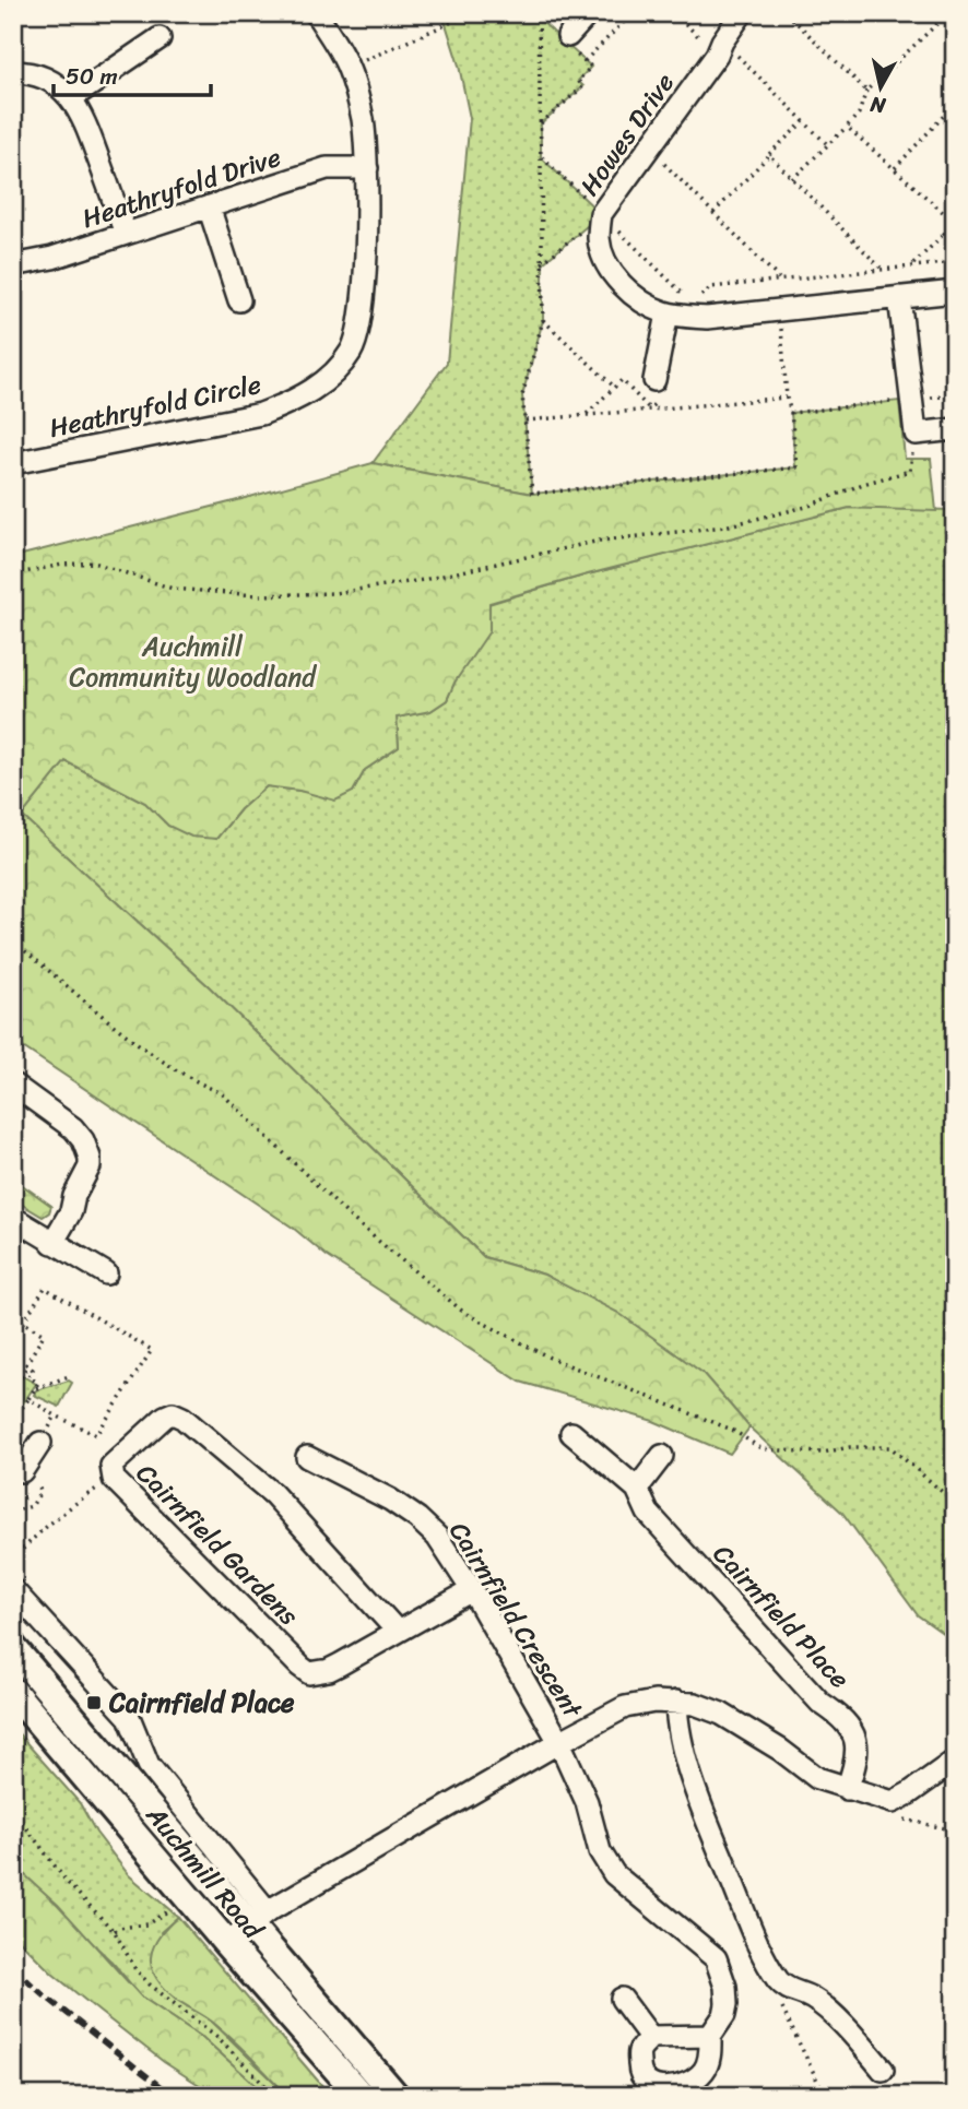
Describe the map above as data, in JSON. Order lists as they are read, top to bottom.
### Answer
{
  "streets": {
    "main road": ["Auchmill Road"],
    "street": [
      "Howes Drive",
      "Heathryfold Drive",
      "Heathryfold Circle",
      "Cairnfield Gardens",
      "Cairnfield Place",
      "Cairnfield Crescent"
    ]
  },
  "crossings": [
    ["Heathryfold Drive", "Heathryfold Circle"],
    ["Cairnfield Gardens", "Cairnfield Crescent"]
  ],
  "parks": ["Auchmill Community Woodland"],
  "places": {
    "transit": ["Cairnfield Place"]
  },
  "scale_bar": "50 m",
  "north": "bottom"
}
